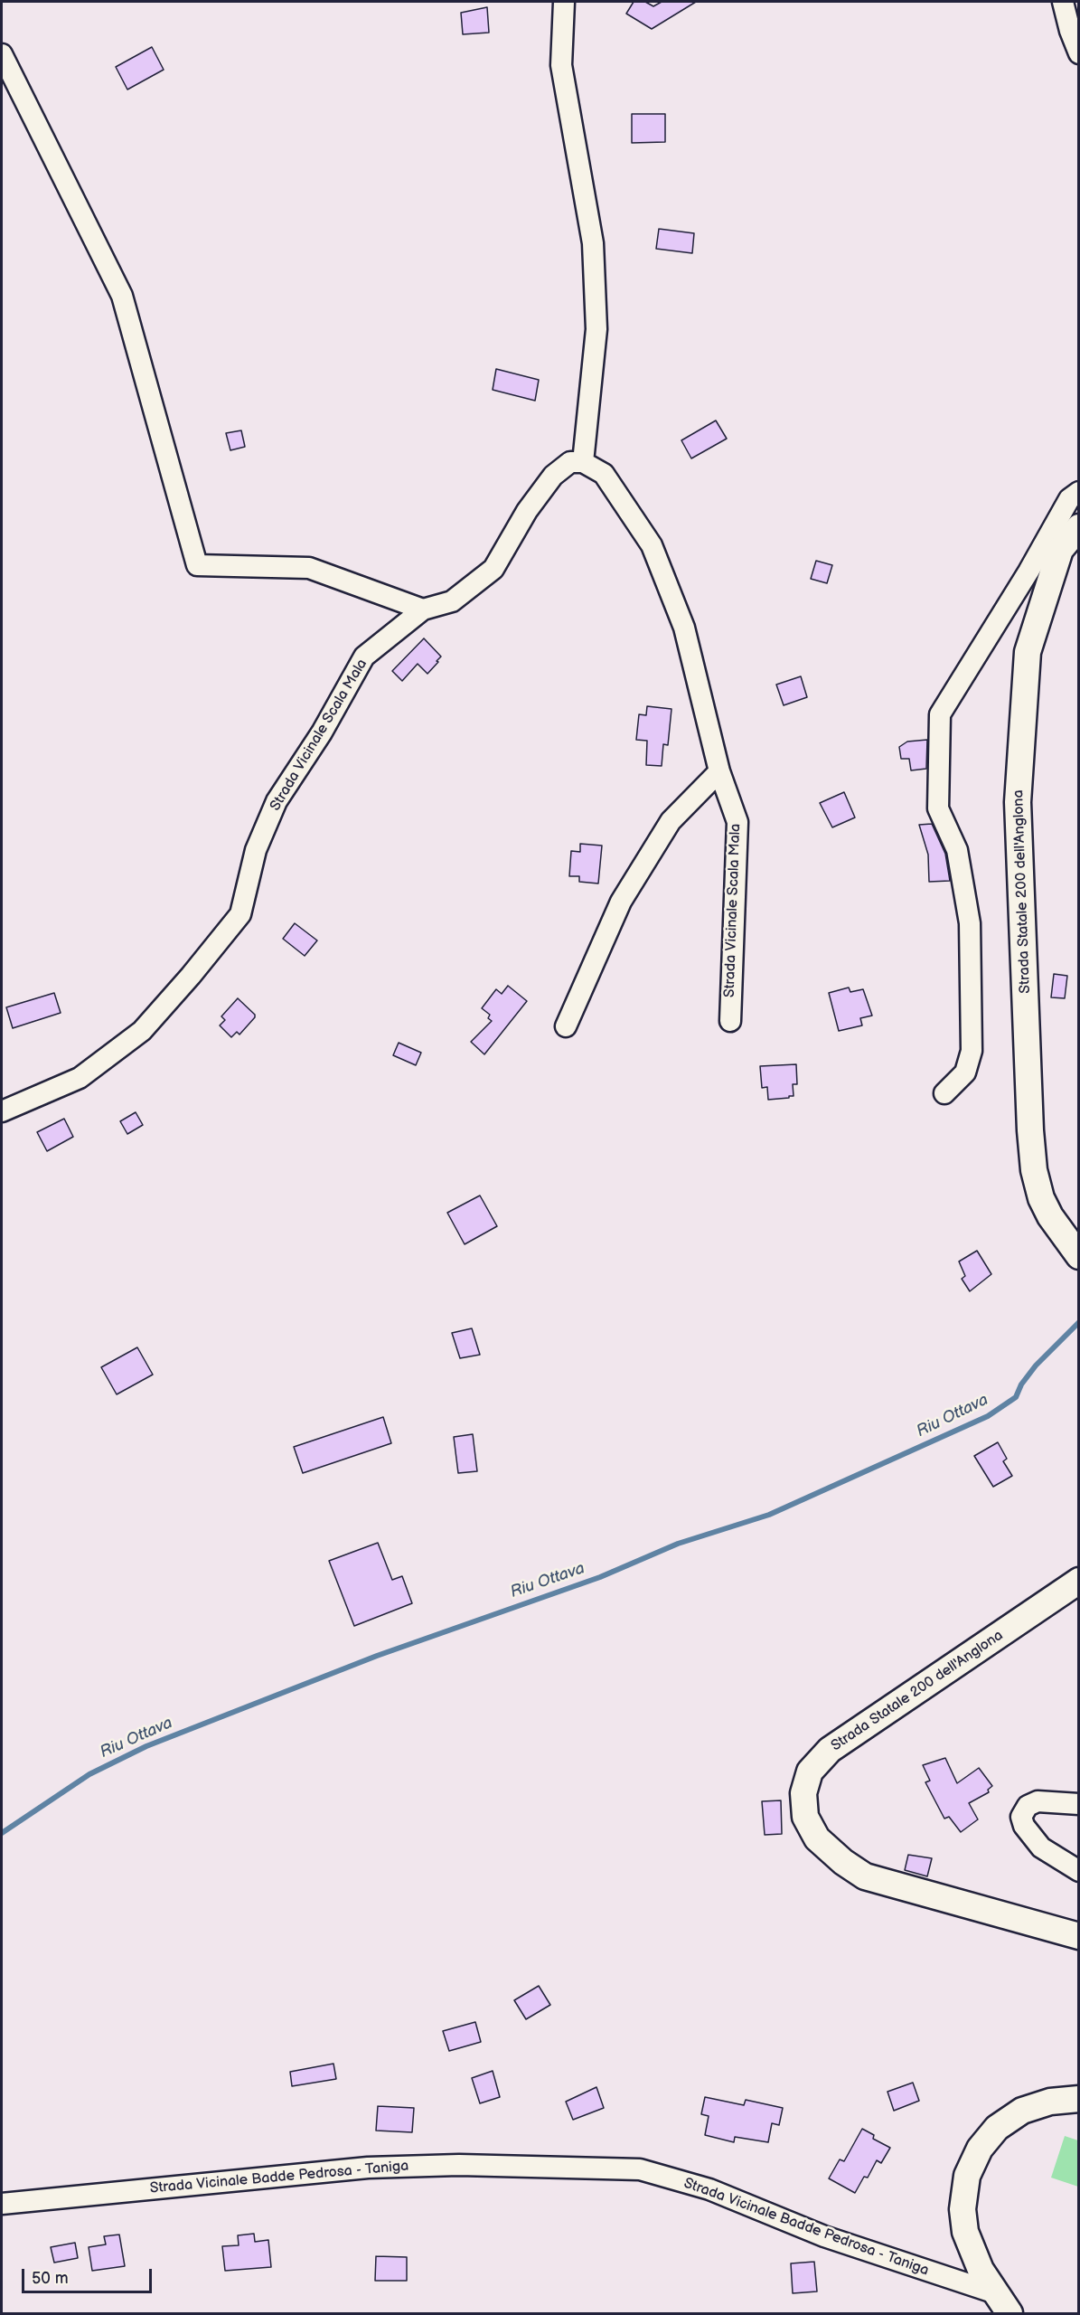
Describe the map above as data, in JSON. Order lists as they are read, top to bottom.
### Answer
{
  "streets": {
    "main road": ["Strada Statale 200 dell'Anglona"],
    "street": ["Strada Vicinale Scala Mala", "Strada Vicinale Badde Pedrosa - Taniga"]
  },
  "water": ["Riu Ottava"],
  "scale_bar": "50 m"
}
